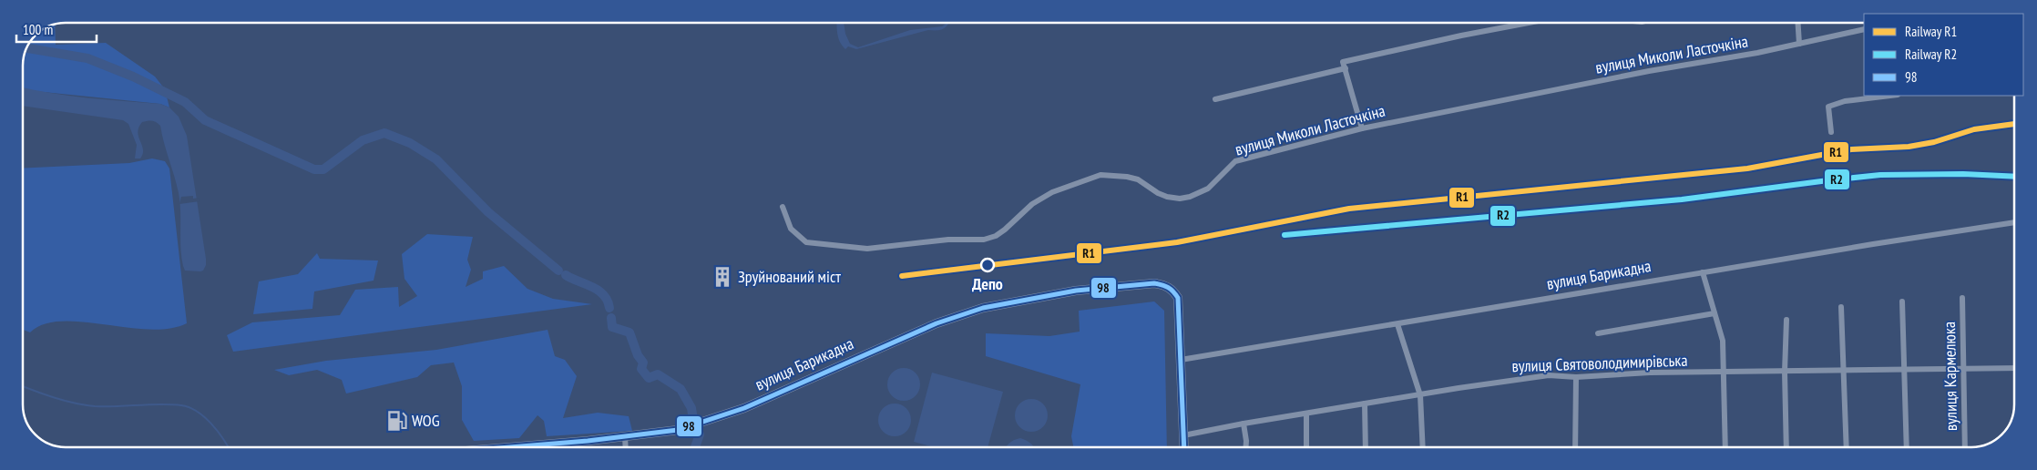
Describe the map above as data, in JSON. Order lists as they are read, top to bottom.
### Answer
{
  "streets": {
    "main road": ["вулиця Барикадна"],
    "street": ["вулиця Миколи Ласточкіна", "вулиця Святоволодимирівська", "вулиця Кармелюка"]
  },
  "crossings": [
    ["вулиця Святоволодимирівська", "вулиця Кармелюка"]
  ],
  "places": {
    "other": ["Депо"],
    "building": ["Зруйнований міст"],
    "fuel station": ["WOG"]
  },
  "lines": ["rail line R1", "rail line R2", "transit line 98"],
  "legend": ["Railway R1", "Railway R2", "98"],
  "scale_bar": "100 m"
}
